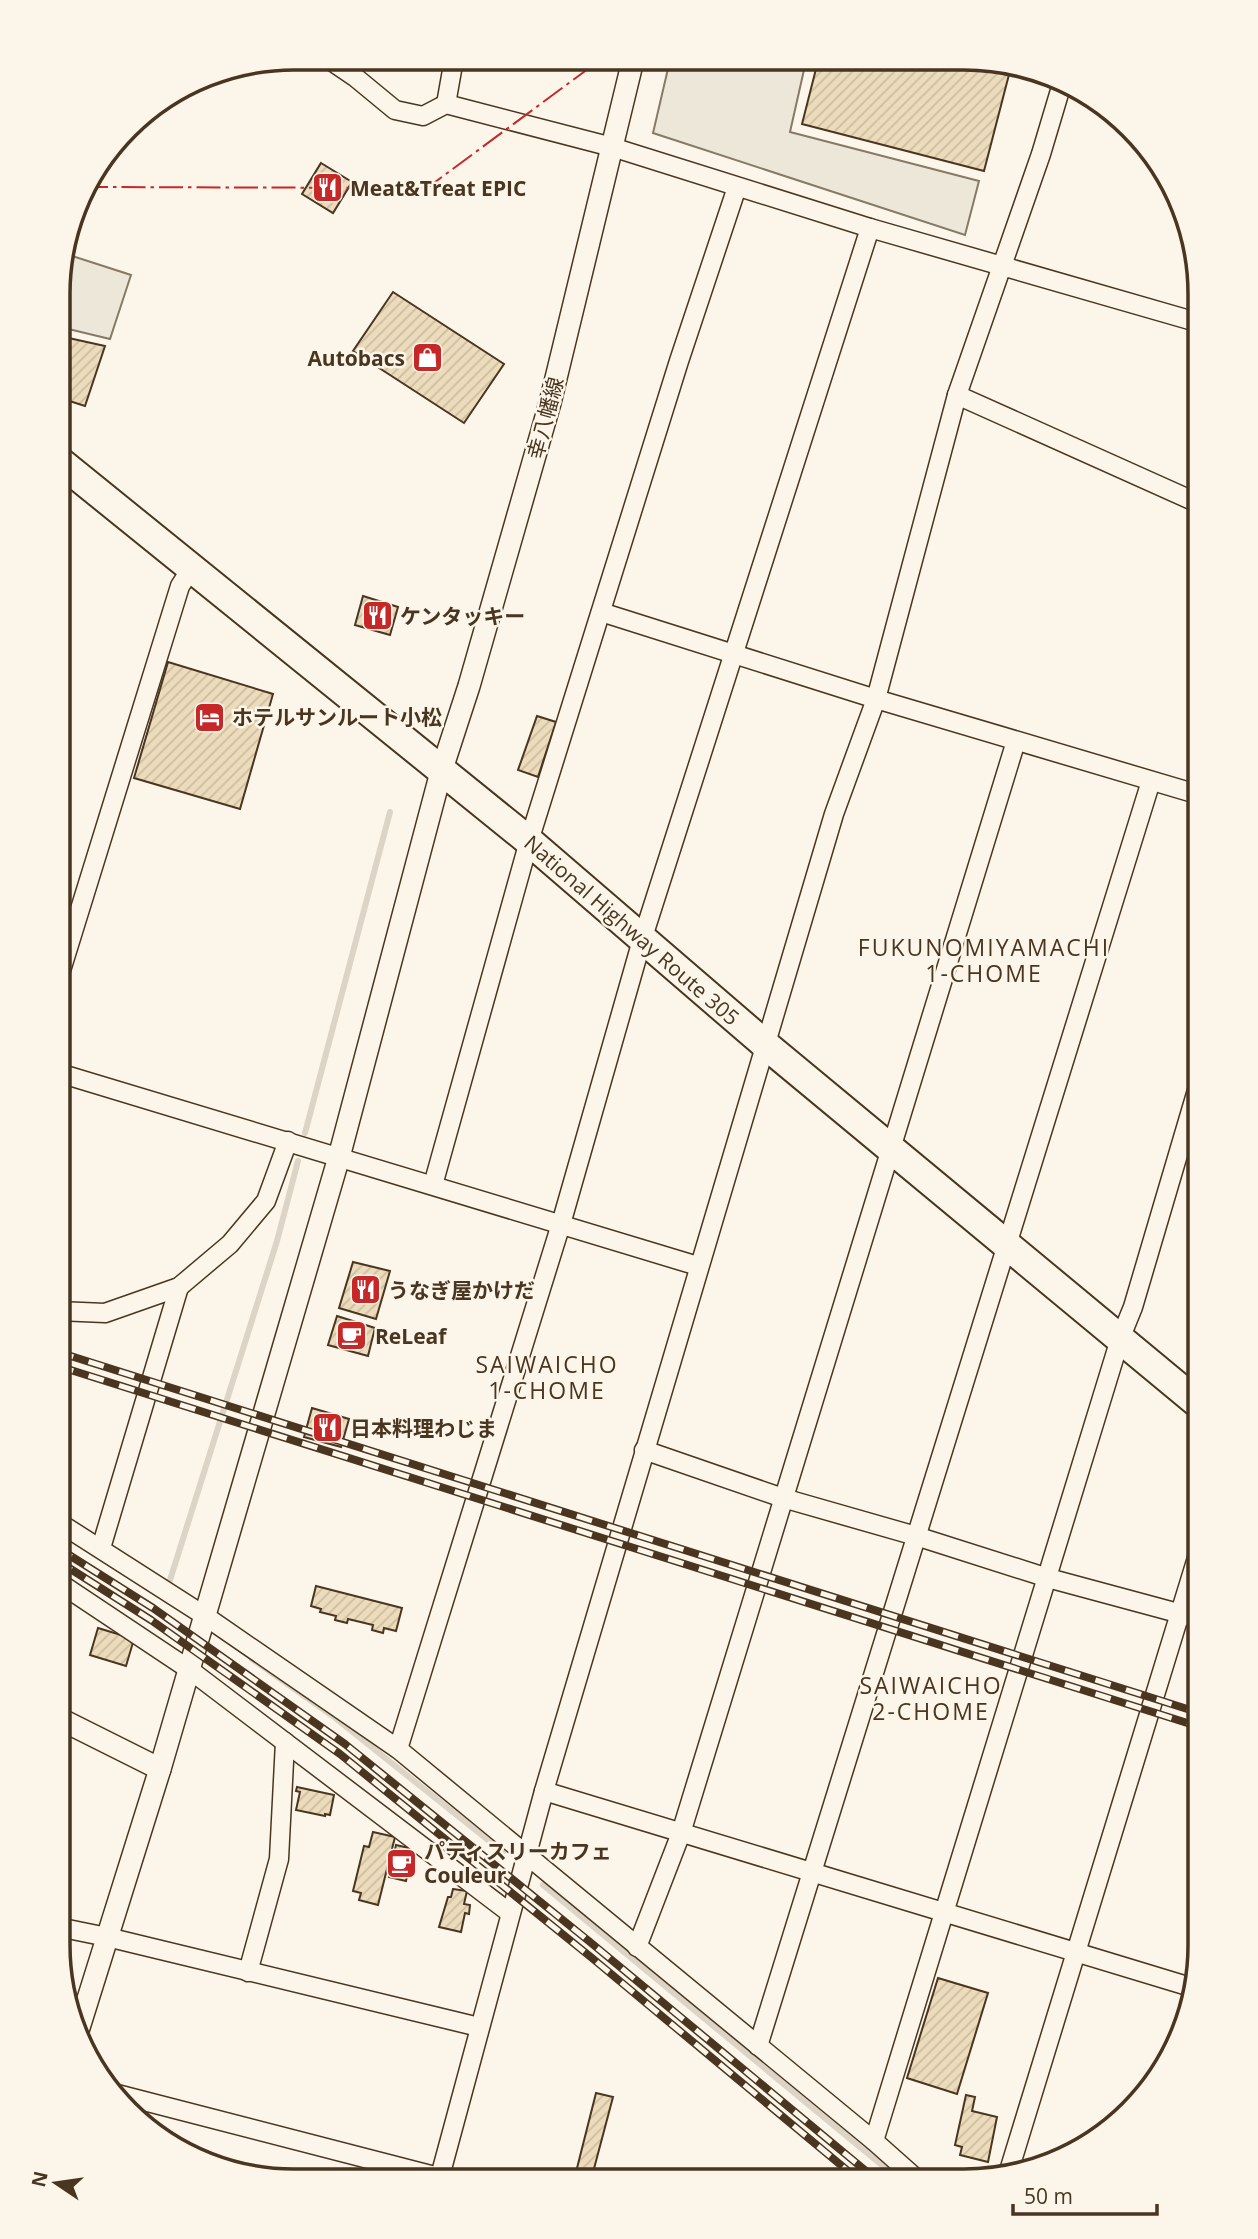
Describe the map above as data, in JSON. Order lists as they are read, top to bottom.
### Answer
{
  "streets": {
    "highway": ["National Highway Route 305"],
    "street": ["幸八幡線"]
  },
  "crossings": [
    ["幸八幡線", "National Highway Route 305"]
  ],
  "districts": ["FUKUNOMIYAMACHI 1-CHOME", "SAIWAICHO 1-CHOME", "SAIWAICHO 2-CHOME"],
  "places": {
    "restaurant": [
      "Meat&Treat EPIC",
      "ケンタッキー",
      "うなぎ屋かけだ",
      "日本料理わじま"
    ],
    "shop": ["Autobacs"],
    "hotel": ["ホテルサンルート小松"],
    "cafe": ["ReLeaf", "パティスリーカフェ Couleur"]
  },
  "scale_bar": "50 m",
  "north": "left"
}
